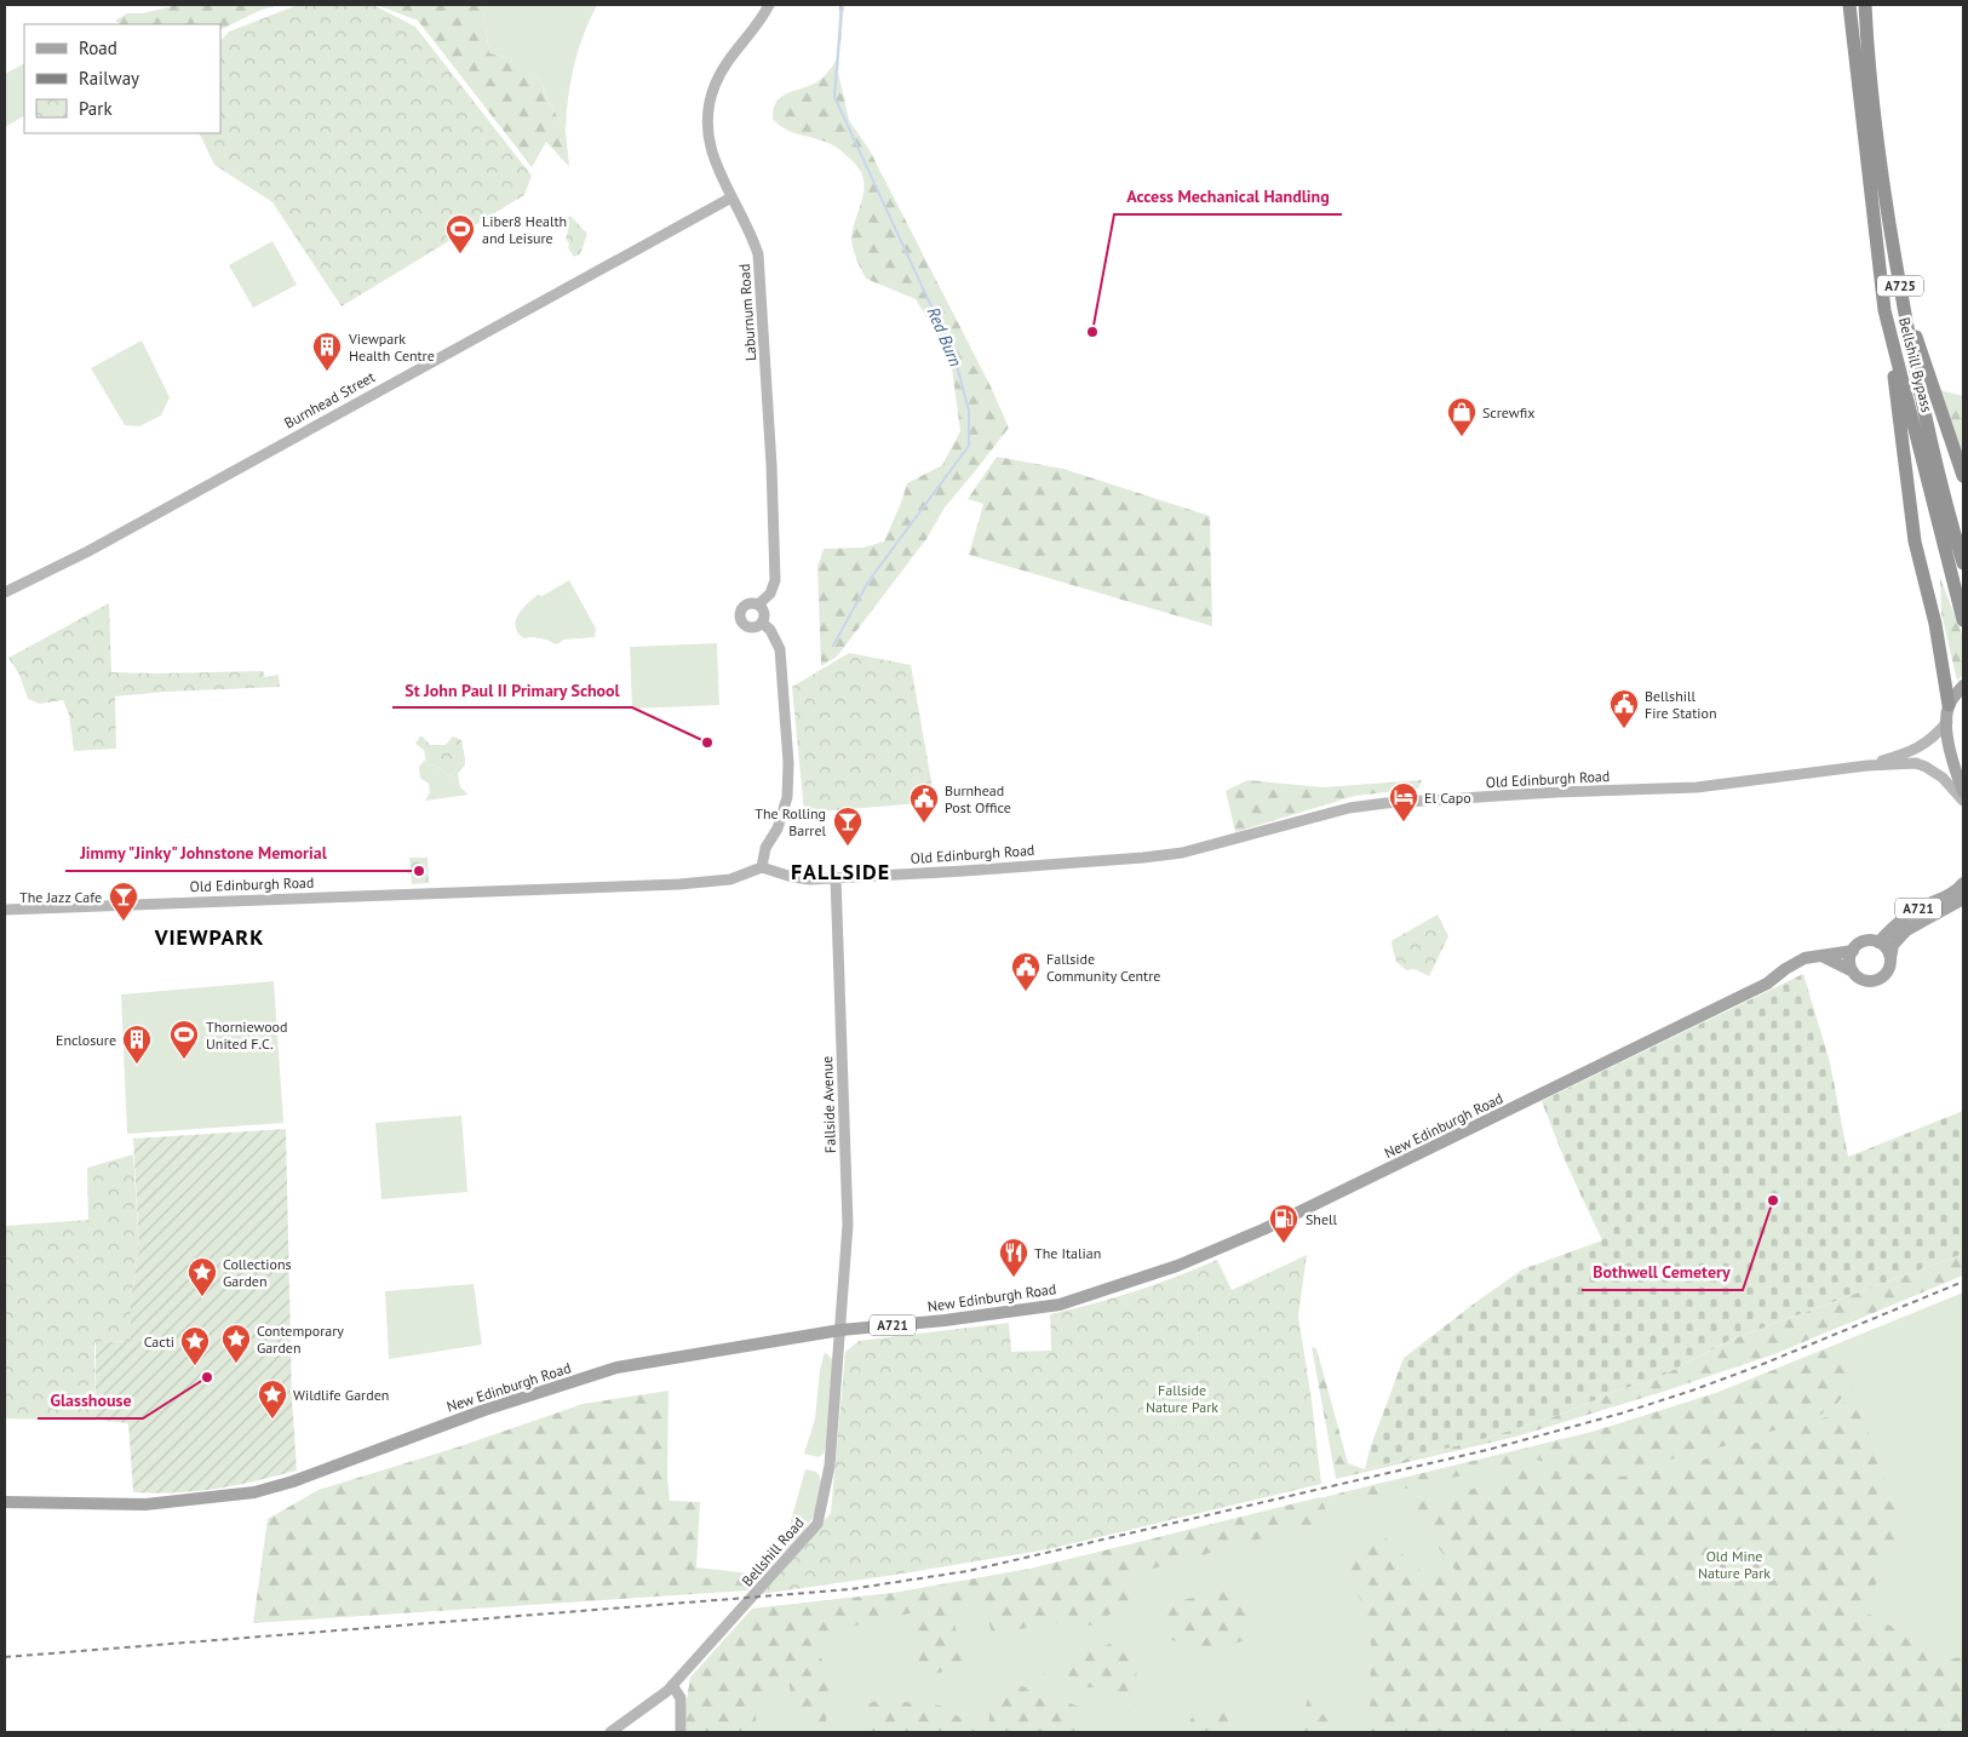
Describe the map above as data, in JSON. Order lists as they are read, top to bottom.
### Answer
{
  "streets": {
    "highway": ["A725", "Bellshill Bypass"],
    "main road": [
      "Laburnum Road",
      "Burnhead Street",
      "Old Edinburgh Road",
      "A721",
      "Fallside Avenue",
      "New Edinburgh Road",
      "Bellshill Road"
    ]
  },
  "crossings": [
    ["A725", "Bellshill Bypass"],
    ["Laburnum Road", "Burnhead Street"],
    ["Old Edinburgh Road", "Fallside Avenue"],
    ["A721", "New Edinburgh Road"],
    ["Fallside Avenue", "New Edinburgh Road"],
    ["Fallside Avenue", "Bellshill Road"],
    ["New Edinburgh Road", "Bellshill Road"]
  ],
  "districts": ["FALLSIDE", "VIEWPARK"],
  "water": ["Red Burn"],
  "parks": ["Fallside Nature Park", "Old Mine Nature Park"],
  "places": {
    "sports": ["Liber8 Health and Leisure", "Thorniewood United F.C."],
    "other": [
      "Access Mechanical Handling",
      "St John Paul II Primary School",
      "Jimmy \"Jinky\" Johnstone Memorial",
      "Bothwell Cemetery",
      "Glasshouse"
    ],
    "building": ["Viewpark Health Centre", "Enclosure"],
    "shop": ["Screwfix"],
    "public building": ["Bellshill Fire Station", "Burnhead Post Office", "Fallside Community Centre"],
    "hotel": ["El Capo"],
    "bar": ["The Rolling Barrel", "The Jazz Cafe"],
    "fuel station": ["Shell"],
    "restaurant": ["The Italian"],
    "place": [
      "Collections Garden",
      "Contemporary Garden",
      "Cacti",
      "Wildlife Garden"
    ]
  },
  "legend": ["Road", "Railway", "Park"]
}
